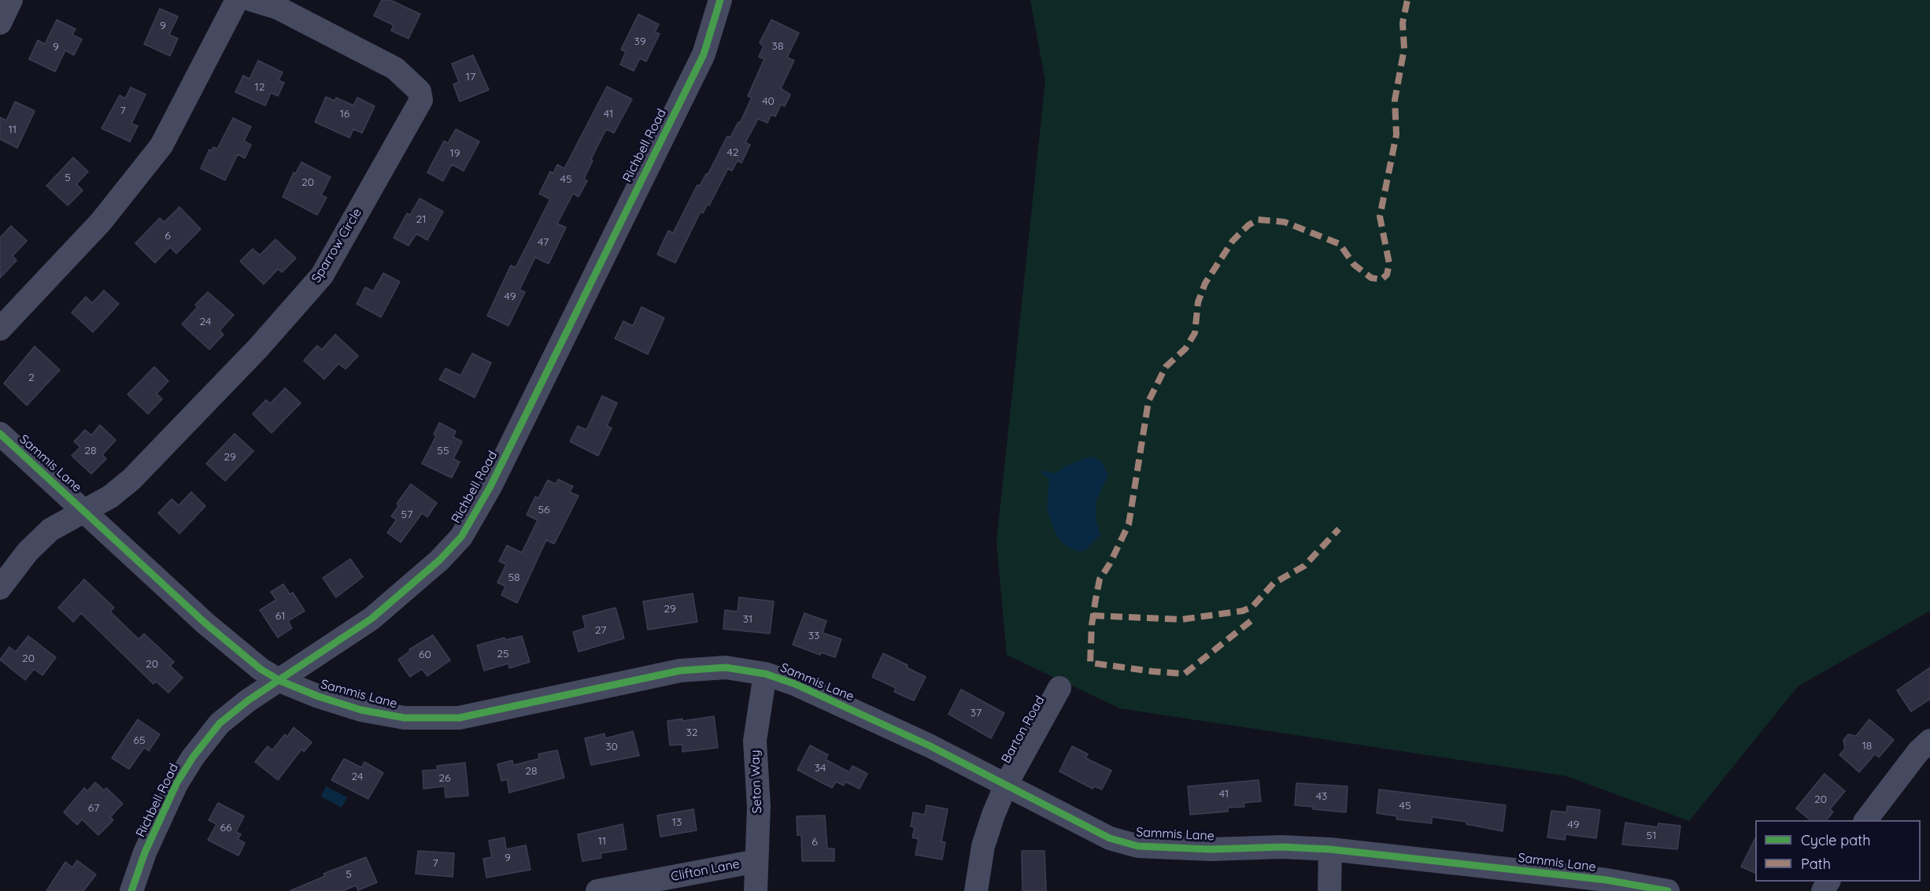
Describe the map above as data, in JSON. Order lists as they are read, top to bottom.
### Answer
{
  "streets": {
    "street": [
      "Richbell Road",
      "Sparrow Circle",
      "Sammis Lane",
      "Barton Road",
      "Seton Way",
      "Clifton Lane"
    ]
  },
  "crossings": [
    ["Richbell Road", "Sammis Lane"],
    ["Sparrow Circle", "Sammis Lane"],
    ["Sammis Lane", "Barton Road"],
    ["Sammis Lane", "Seton Way"],
    ["Seton Way", "Clifton Lane"]
  ],
  "house_numbers": [
    "9",
    "39",
    "38",
    "9",
    "17",
    "12",
    "40",
    "7",
    "16",
    "41",
    "11",
    "42",
    "19",
    "5",
    "45",
    "20",
    "21",
    "6",
    "47",
    "49",
    "24",
    "2",
    "28",
    "55",
    "29",
    "56",
    "57",
    "58",
    "29",
    "61",
    "31",
    "27",
    "33",
    "25",
    "60",
    "20",
    "20",
    "37",
    "32",
    "65",
    "18",
    "30",
    "34",
    "28",
    "24",
    "26",
    "41",
    "43",
    "20",
    "45",
    "67",
    "13",
    "49",
    "66",
    "51",
    "11",
    "6",
    "9",
    "7",
    "5"
  ],
  "legend": ["Cycle path", "Path"]
}
